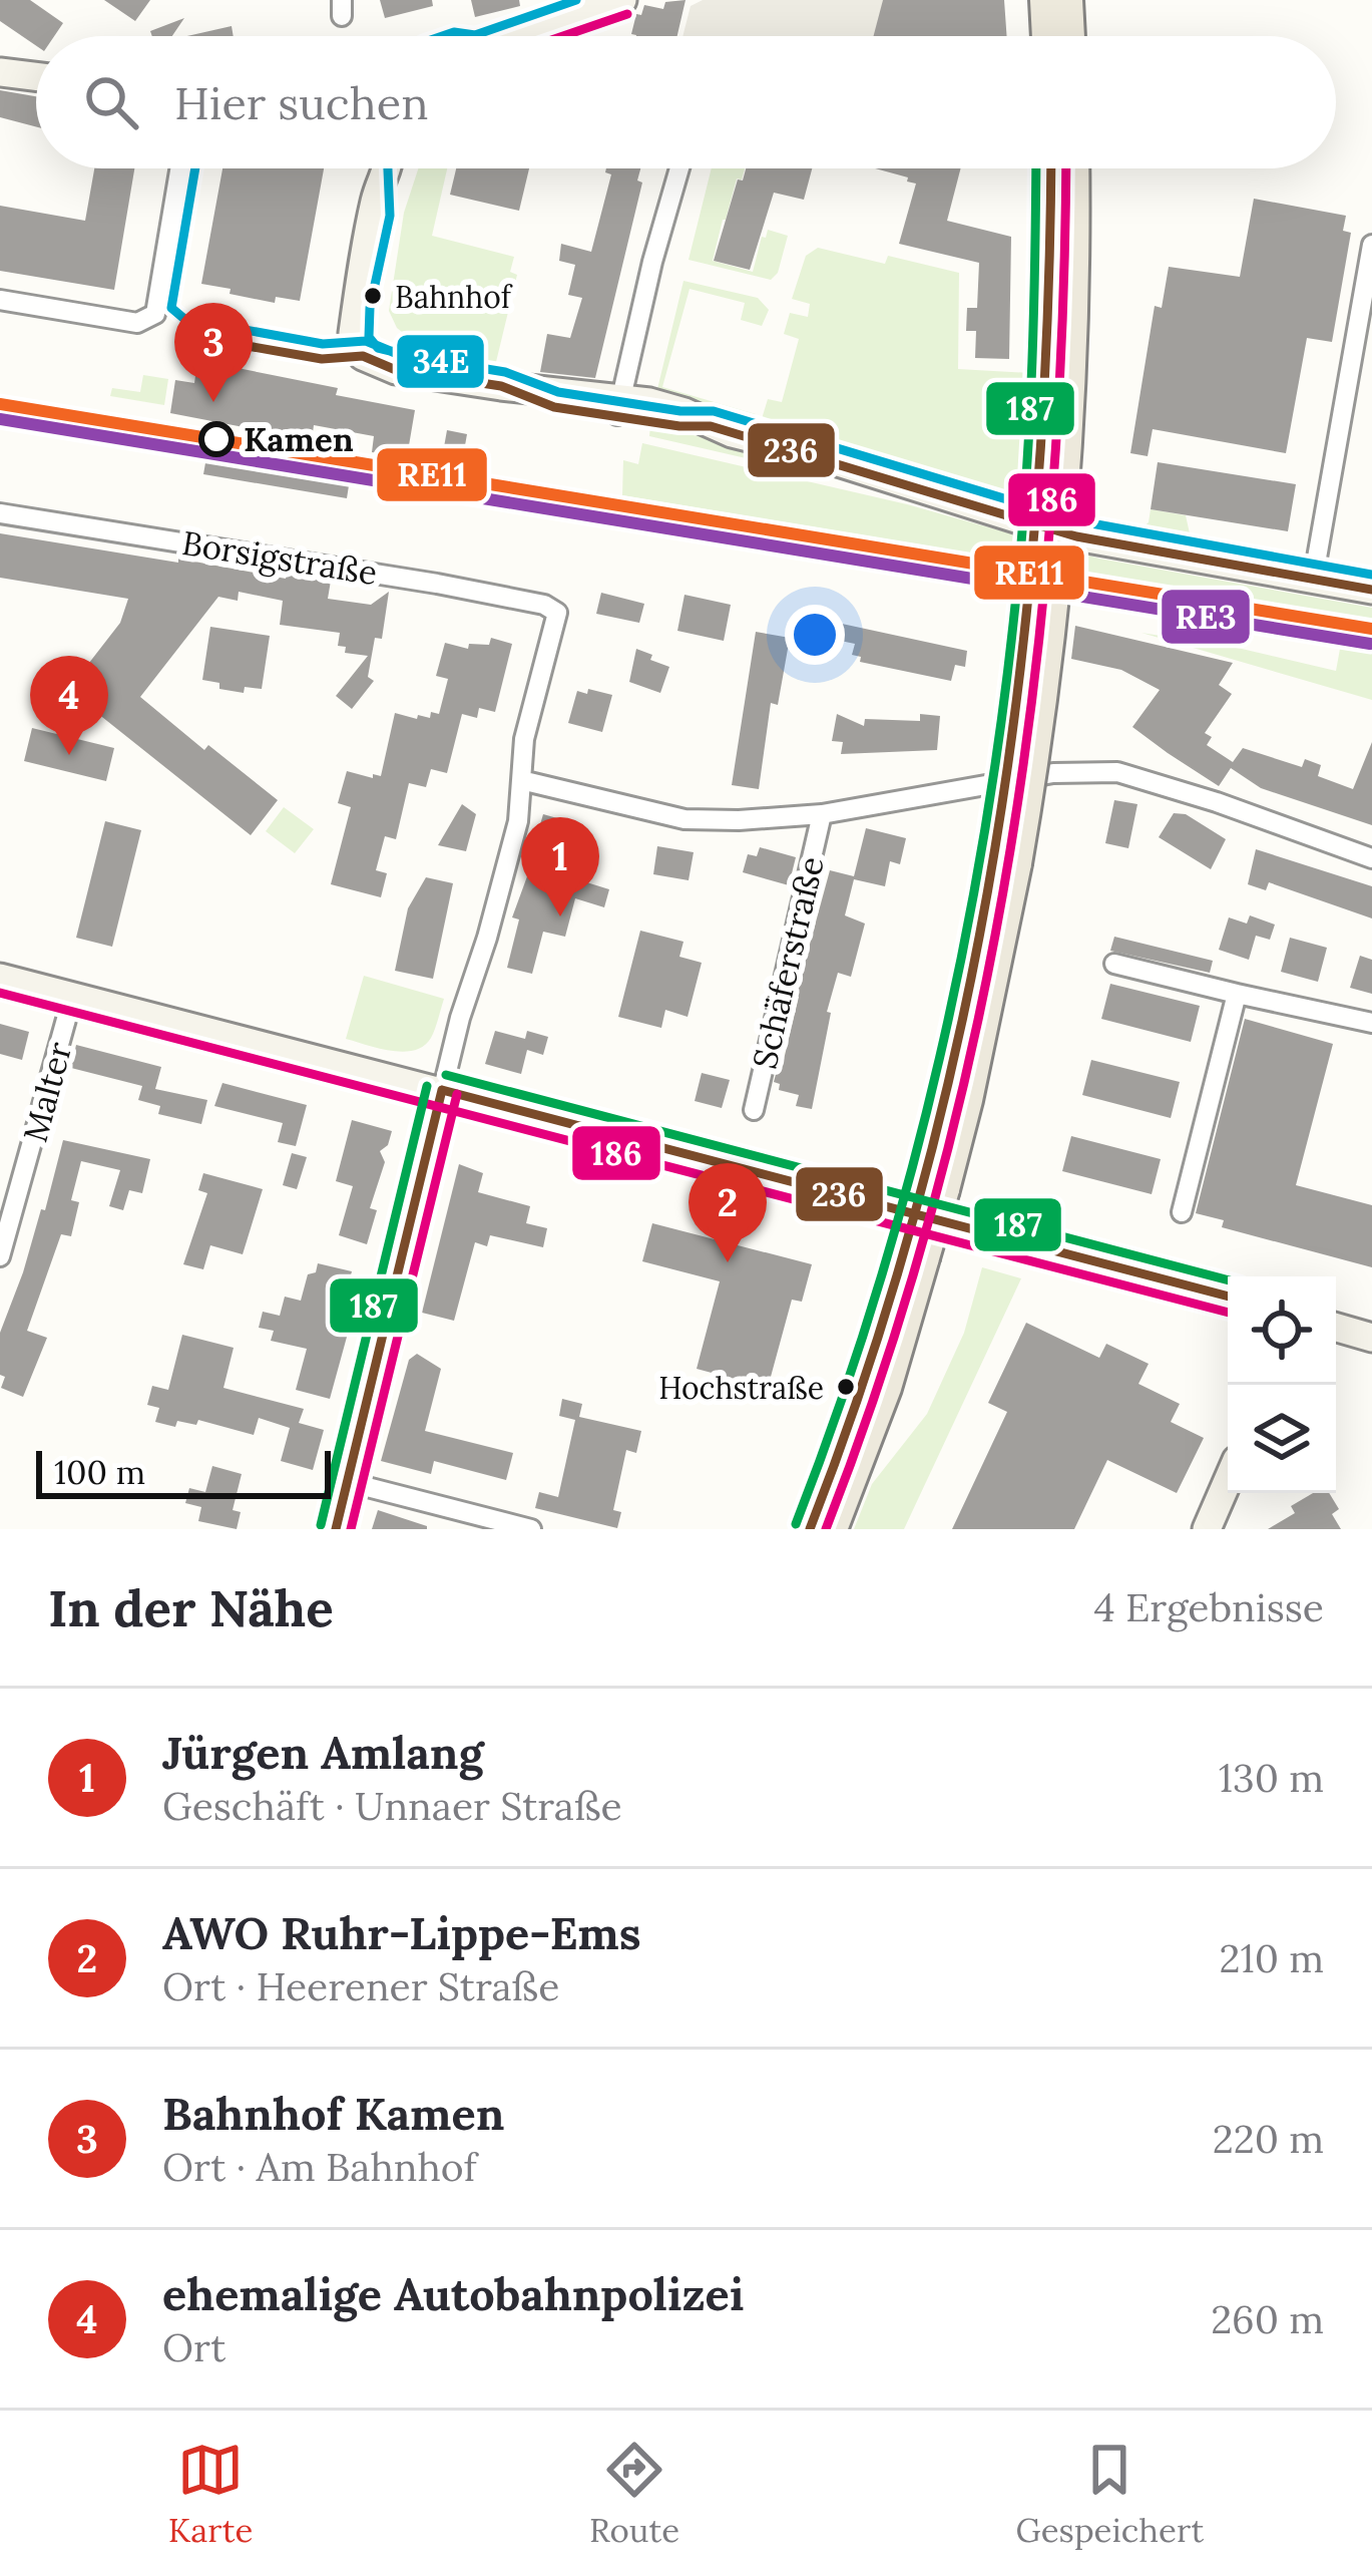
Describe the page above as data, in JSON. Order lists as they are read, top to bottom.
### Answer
{
  "streets": {
    "street": ["Borsigstraße", "Schäferstraße", "Malter"]
  },
  "crossings": [
    ["Borsigstraße", "Schäferstraße"]
  ],
  "places": ["Bahnhof", "Kamen", "Hochstraße"],
  "lines": [
    "transit line 34E",
    "transit line 186",
    "transit line 236",
    "transit line 187",
    "transit line RE11",
    "transit line RE3"
  ],
  "scale_bar": "100 m",
  "page": {
    "search": "Hier suchen",
    "pins": [
      "3",
      "4",
      "1",
      "2"
    ],
    "scale": "100 m",
    "heading": ["In der Nähe", "4 Ergebnisse"],
    "list": [
      {
        "mark": "1",
        "name": "Jürgen Amlang",
        "note": "Geschäft · Unnaer Straße",
        "value": "130 m"
      },
      {
        "mark": "2",
        "name": "AWO Ruhr-Lippe-Ems",
        "note": "Ort · Heerener Straße",
        "value": "210 m"
      },
      {
        "mark": "3",
        "name": "Bahnhof Kamen",
        "note": "Ort · Am Bahnhof",
        "value": "220 m"
      },
      {
        "mark": "4",
        "name": "ehemalige Autobahnpolizei",
        "note": "Ort",
        "value": "260 m"
      }
    ],
    "nav": ["Karte", "Route", "Gespeichert"]
  }
}
